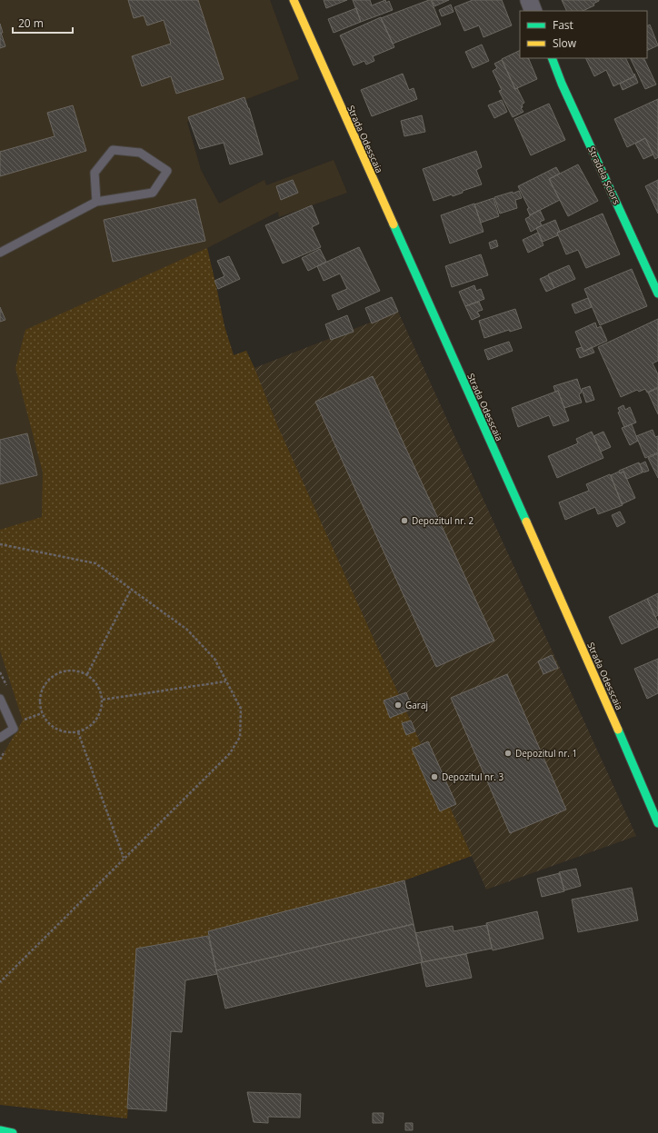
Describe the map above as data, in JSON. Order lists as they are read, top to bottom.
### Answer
{
  "streets": {
    "street": ["Strada Odesscaia", "Stradela Șciors"]
  },
  "places": [
    "Depozitul nr. 2",
    "Garaj",
    "Depozitul nr. 1",
    "Depozitul nr. 3"
  ],
  "legend": ["Fast", "Slow"],
  "scale_bar": "20 m"
}
